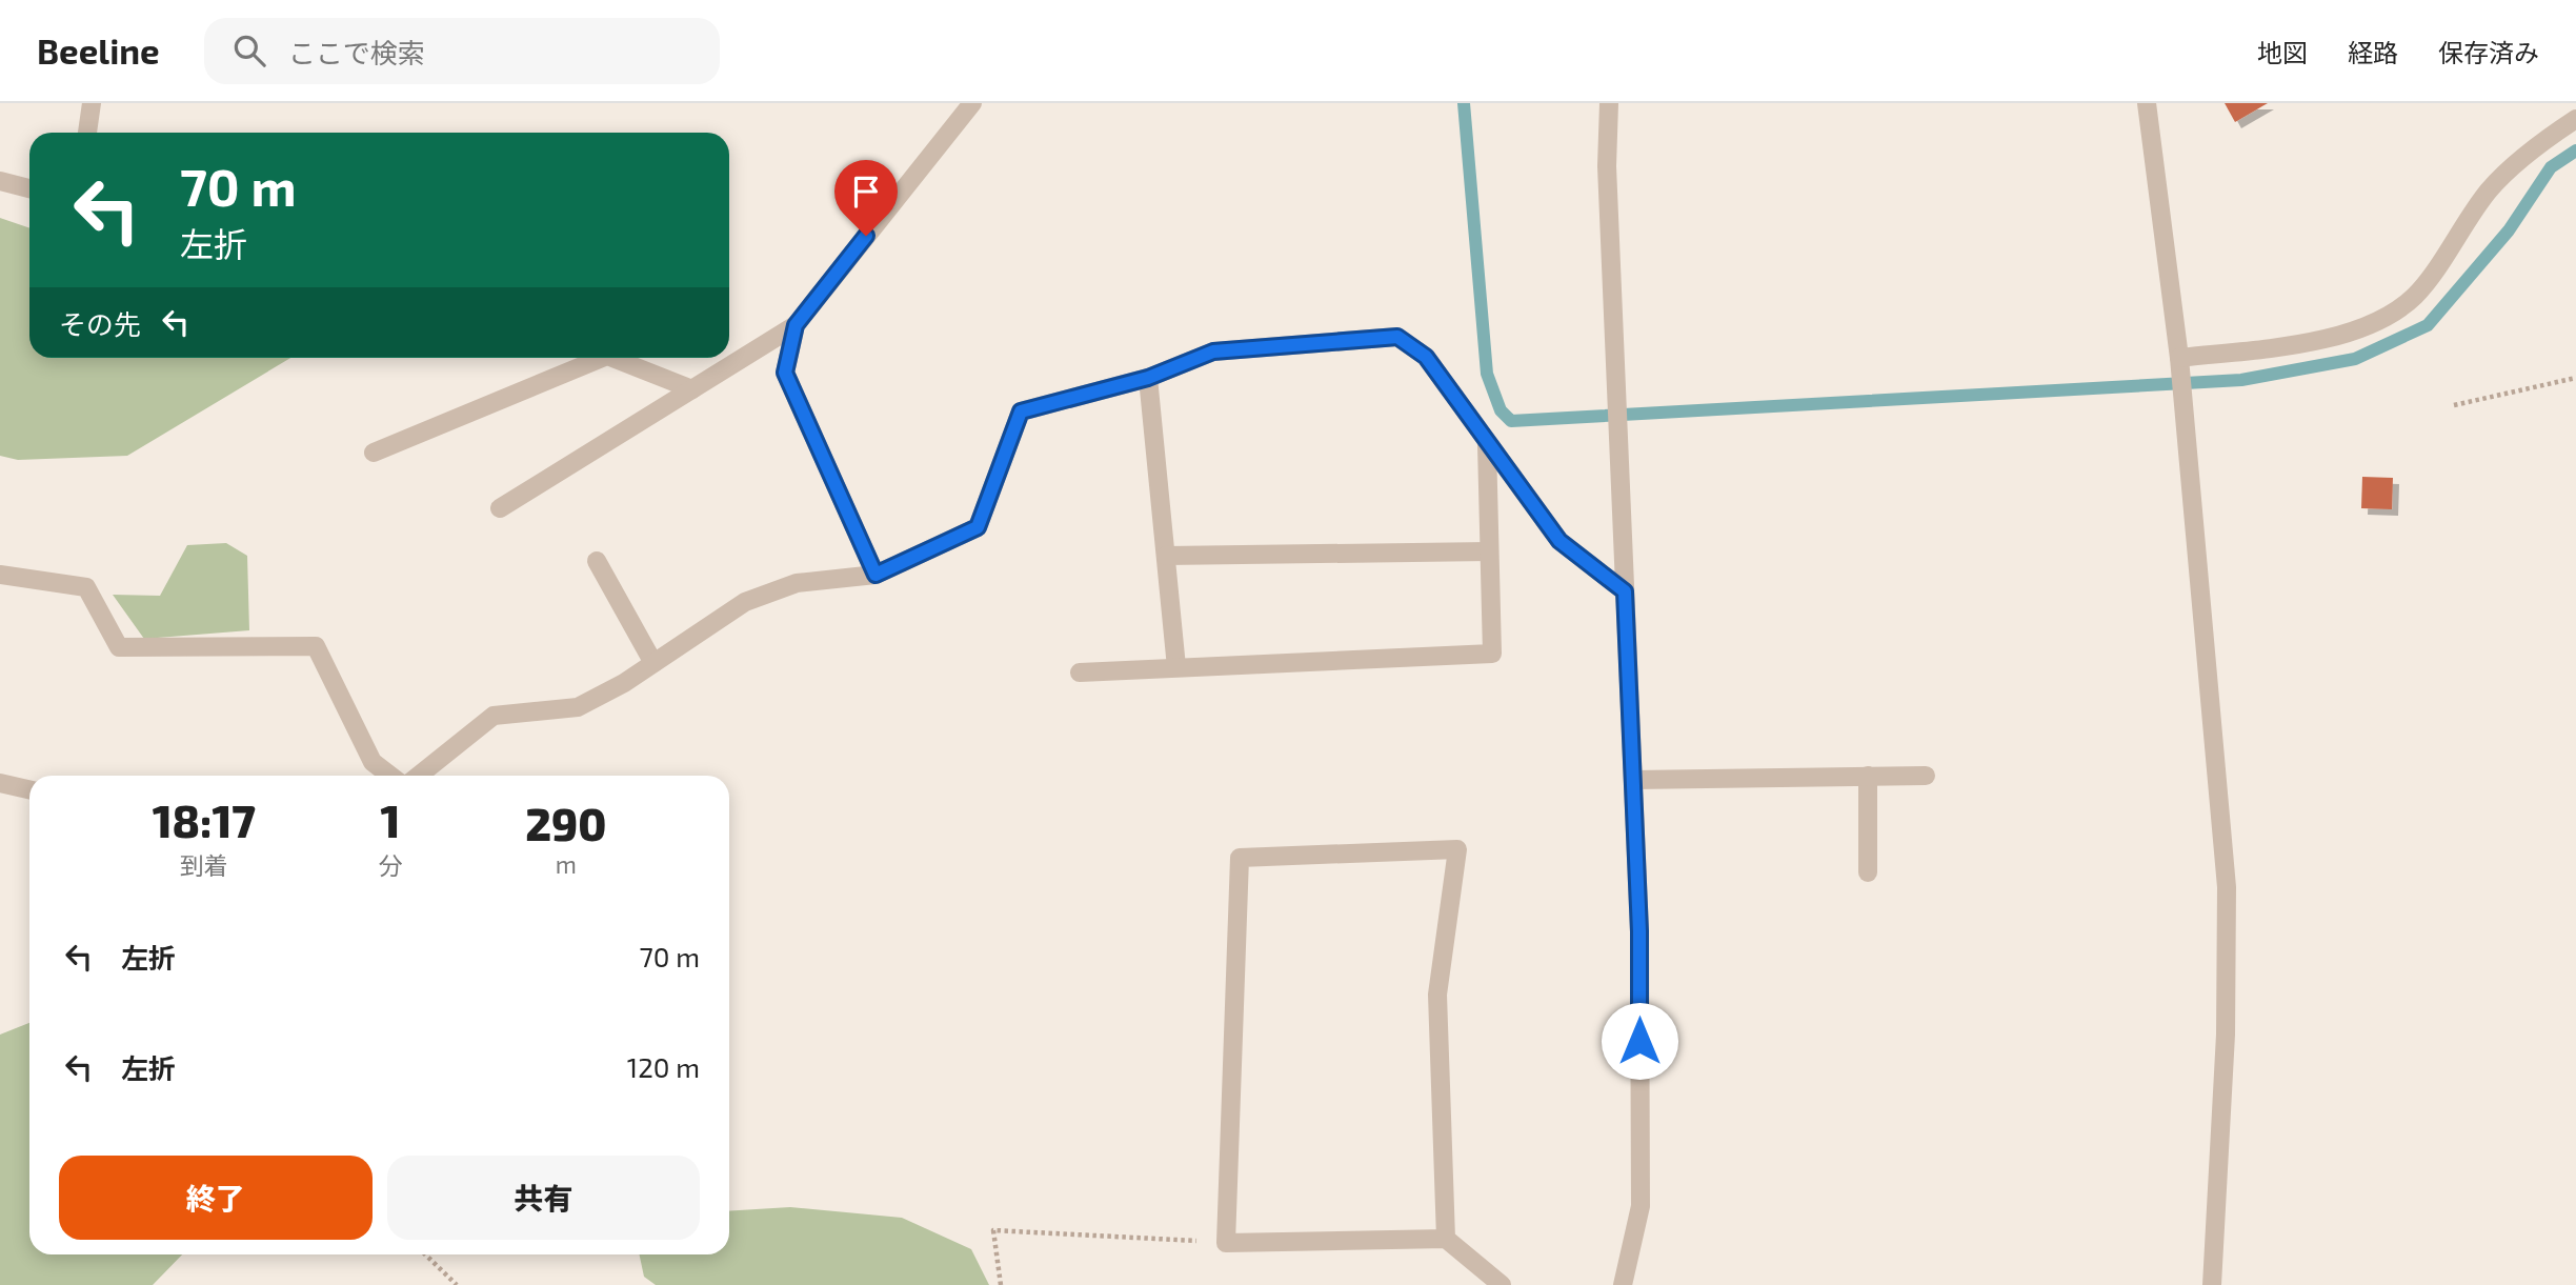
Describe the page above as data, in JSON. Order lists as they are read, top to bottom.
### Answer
{
  "page": {
    "header": "Beeline",
    "search": "ここで検索",
    "nav": ["地図", "経路", "保存済み"],
    "turn": ["70 m", "左折"],
    "then": "その先",
    "eta": [
      "18:17",
      "到着",
      "1",
      "分",
      "290",
      "m"
    ],
    "list": [
      {
        "name": "左折",
        "value": "70 m"
      },
      {
        "name": "左折",
        "value": "120 m"
      }
    ],
    "buttons": ["終了", "共有"]
  }
}
